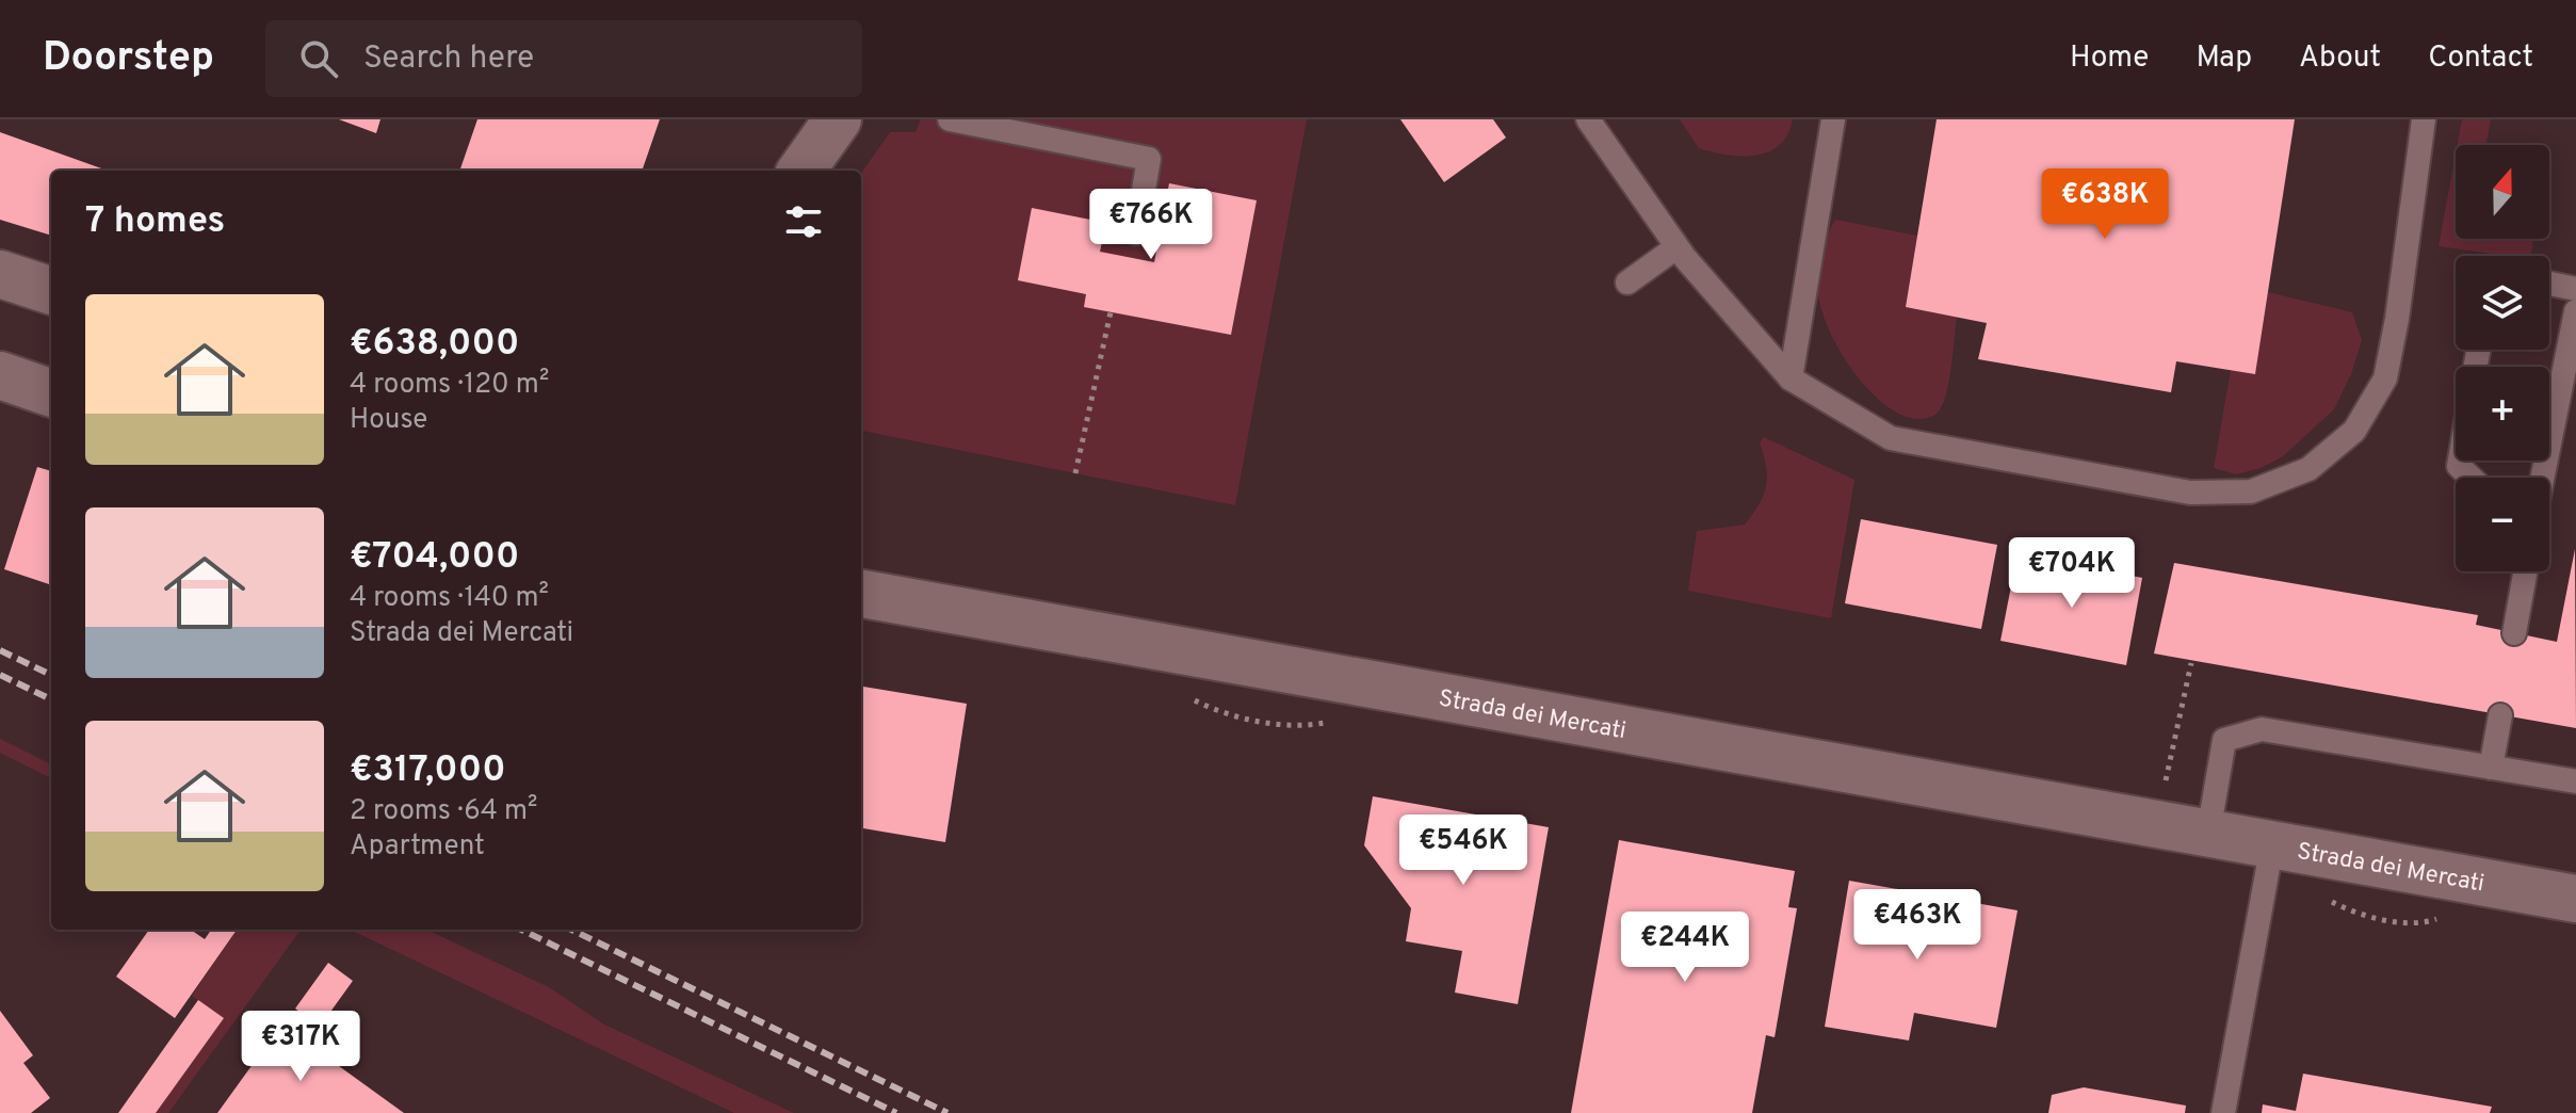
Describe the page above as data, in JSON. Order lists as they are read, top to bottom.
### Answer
{
  "streets": {
    "street": ["Strada dei Mercati"]
  },
  "north": "top",
  "page": {
    "header": "Doorstep",
    "search": "Search here",
    "nav": [
      "Home",
      "Map",
      "About",
      "Contact"
    ],
    "map_buttons": ["+", "−"],
    "price": [
      "€638K",
      "€766K",
      "€704K",
      "€546K",
      "€463K",
      "€244K",
      "€317K"
    ],
    "heading": "7 homes",
    "list": [
      {
        "name": "€638,000",
        "note": "4 rooms · 120 m² · House"
      },
      {
        "name": "€704,000",
        "note": "4 rooms · 140 m² · Strada dei Mercati"
      },
      {
        "name": "€317,000",
        "note": "2 rooms · 64 m² · Apartment"
      }
    ]
  }
}
